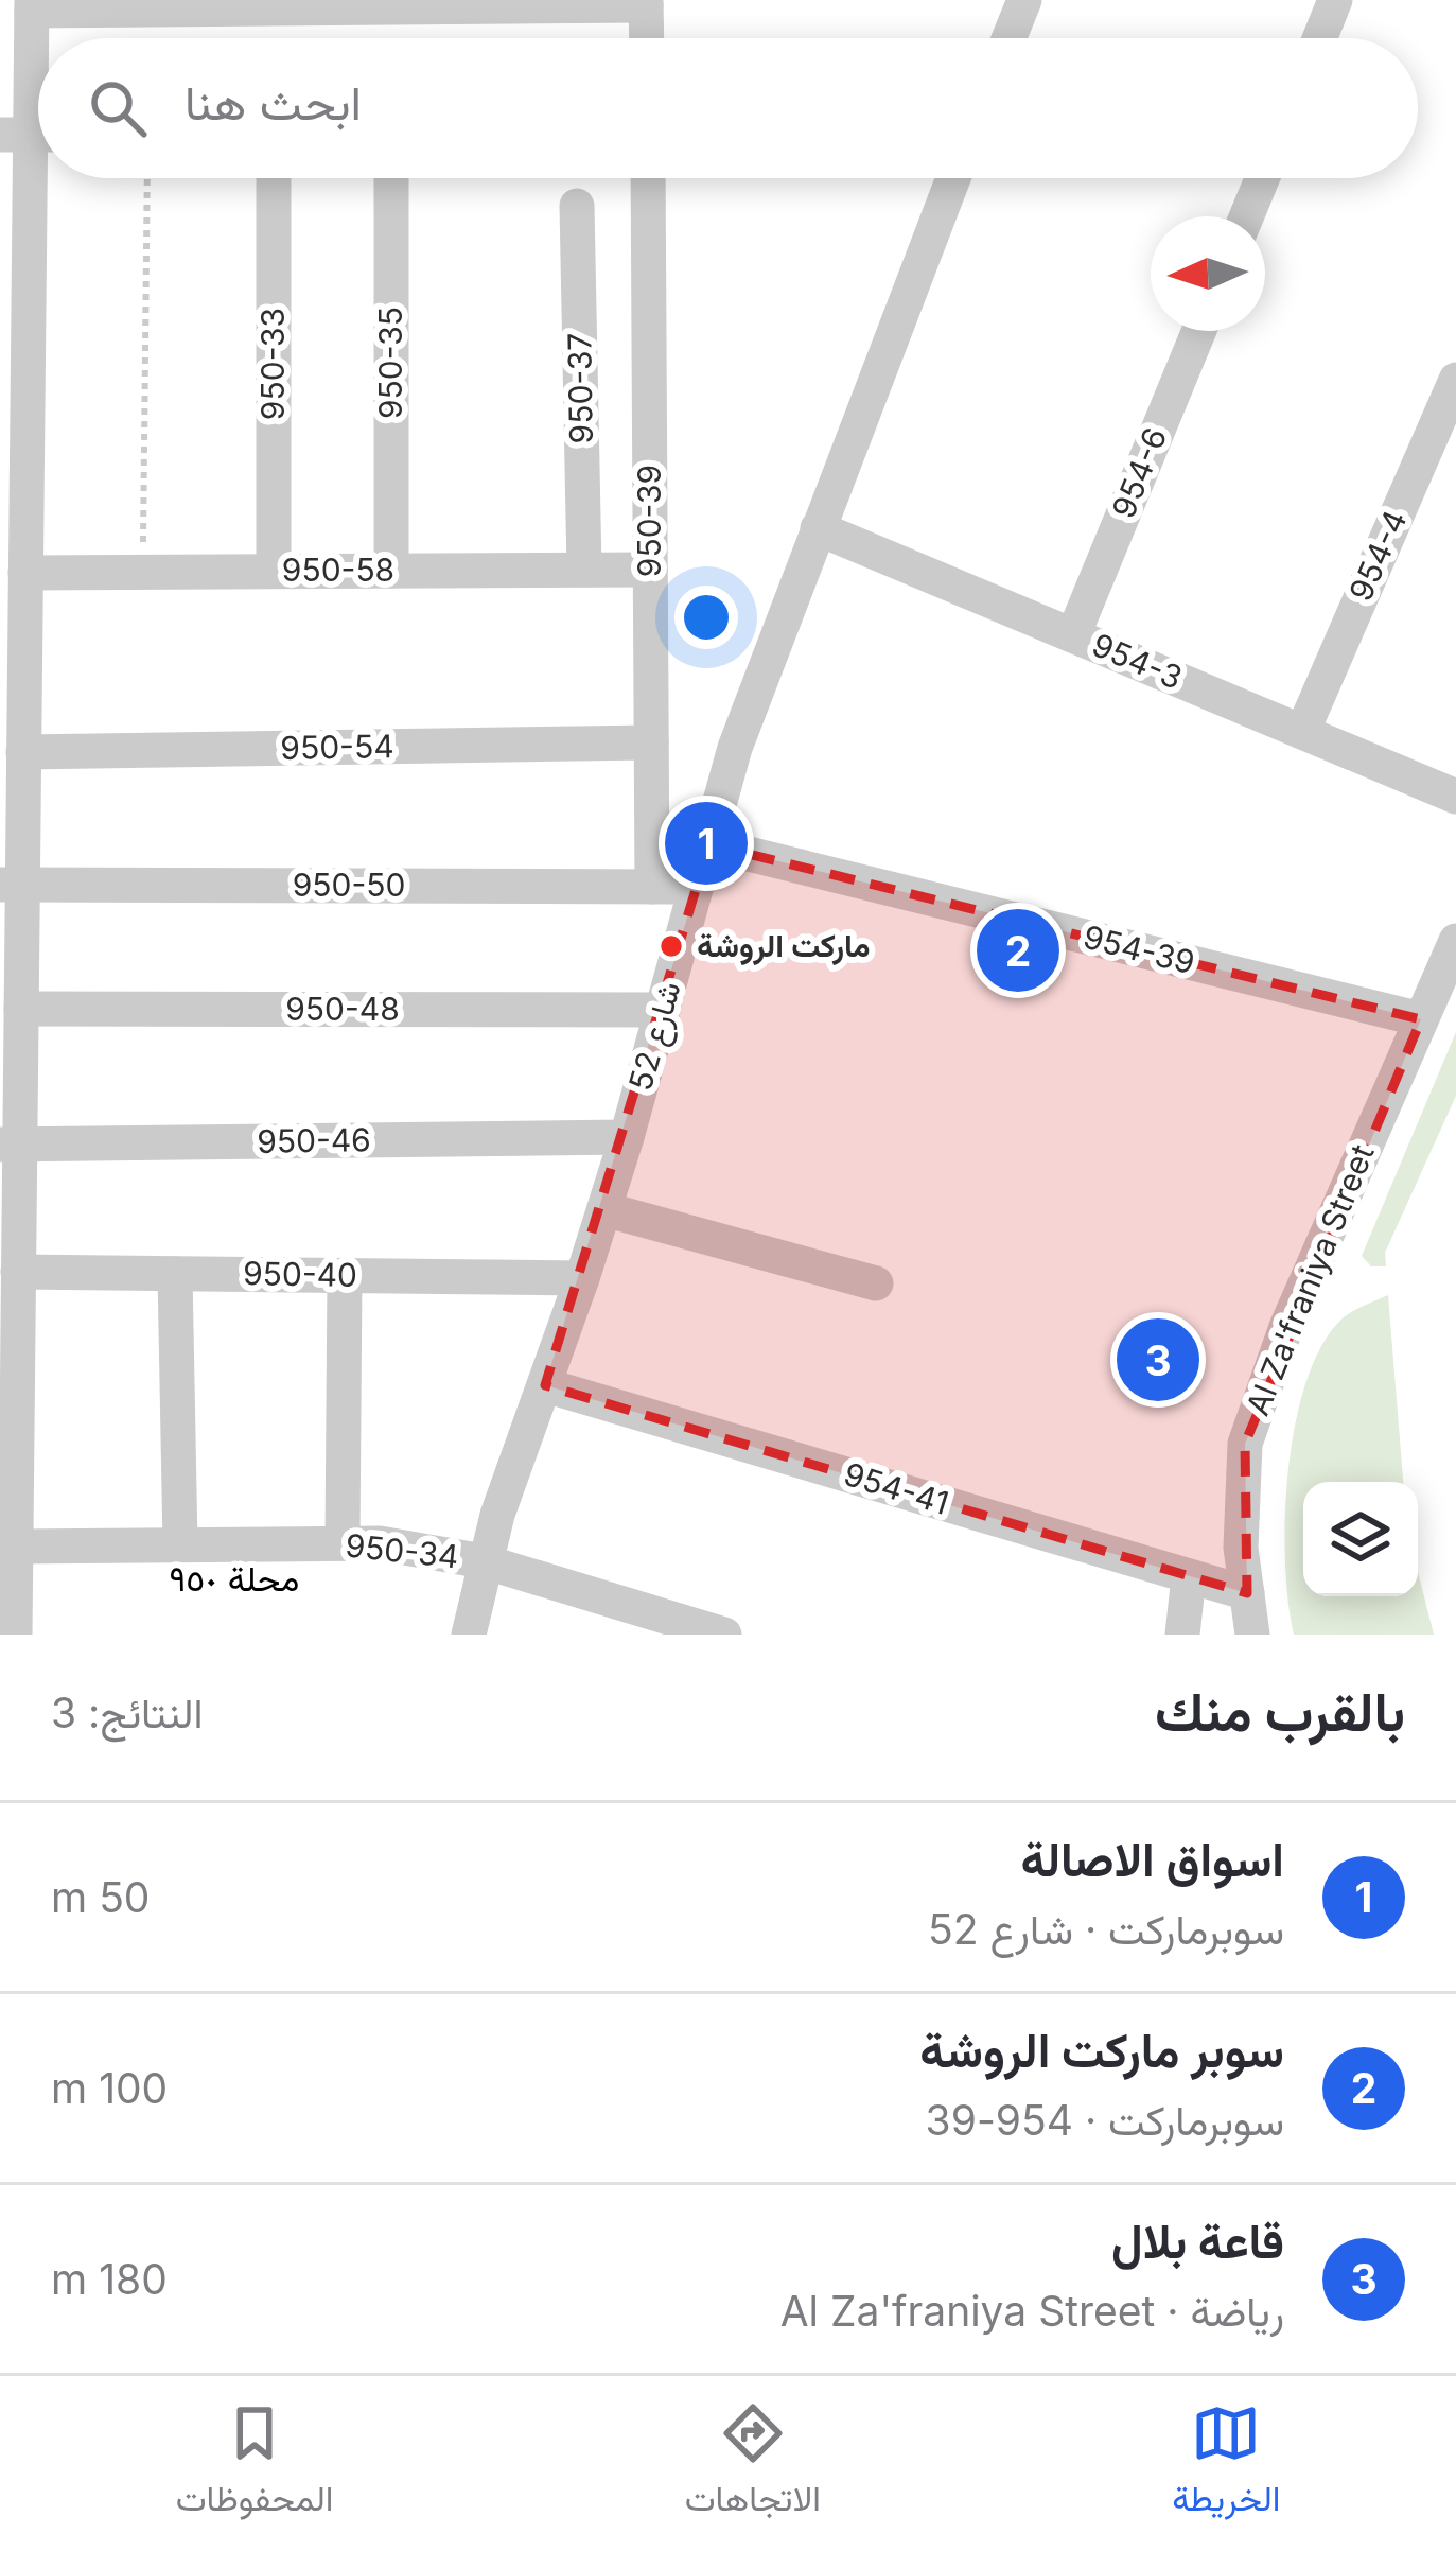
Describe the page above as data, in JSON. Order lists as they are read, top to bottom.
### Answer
{
  "streets": {
    "street": [
      "950-35",
      "950-33",
      "950-37",
      "954-6",
      "950-39",
      "954-4",
      "950-58",
      "954-3",
      "950-54",
      "950-50",
      "954-39",
      "950-48",
      "شارع 52",
      "950-46",
      "950-40",
      "Al Za'franiya Street",
      "954-41",
      "950-34"
    ]
  },
  "crossings": [
    ["950-35", "950-58"],
    ["950-33", "950-58"],
    ["950-37", "950-58"],
    ["954-6", "954-3"],
    ["950-39", "950-58"],
    ["950-39", "950-54"],
    ["950-39", "950-50"],
    ["954-4", "954-3"],
    ["954-3", "شارع 52"],
    ["950-50", "شارع 52"],
    ["954-39", "شارع 52"],
    ["954-39", "Al Za'franiya Street"],
    ["950-48", "شارع 52"],
    ["شارع 52", "950-46"],
    ["شارع 52", "950-40"],
    ["شارع 52", "954-41"],
    ["شارع 52", "950-34"],
    ["Al Za'franiya Street", "954-41"]
  ],
  "districts": ["محلة ٩٥٠"],
  "places": ["ماركت الروشة"],
  "north": "left",
  "page": {
    "search": "ابحث هنا",
    "pins": ["1", "2", "3"],
    "heading": ["بالقرب منك", "النتائج: 3"],
    "list": [
      {
        "mark": "1",
        "name": "اسواق الاصالة",
        "note": "سوبرماركت · شارع 52",
        "value": "50 m"
      },
      {
        "mark": "2",
        "name": "سوبر ماركت الروشة",
        "note": "سوبرماركت · 954-39",
        "value": "100 m"
      },
      {
        "mark": "3",
        "name": "قاعة بلال",
        "note": "رياضة · Al Za'franiya Street",
        "value": "180 m"
      }
    ],
    "nav": ["الخريطة", "الاتجاهات", "المحفوظات"]
  }
}
